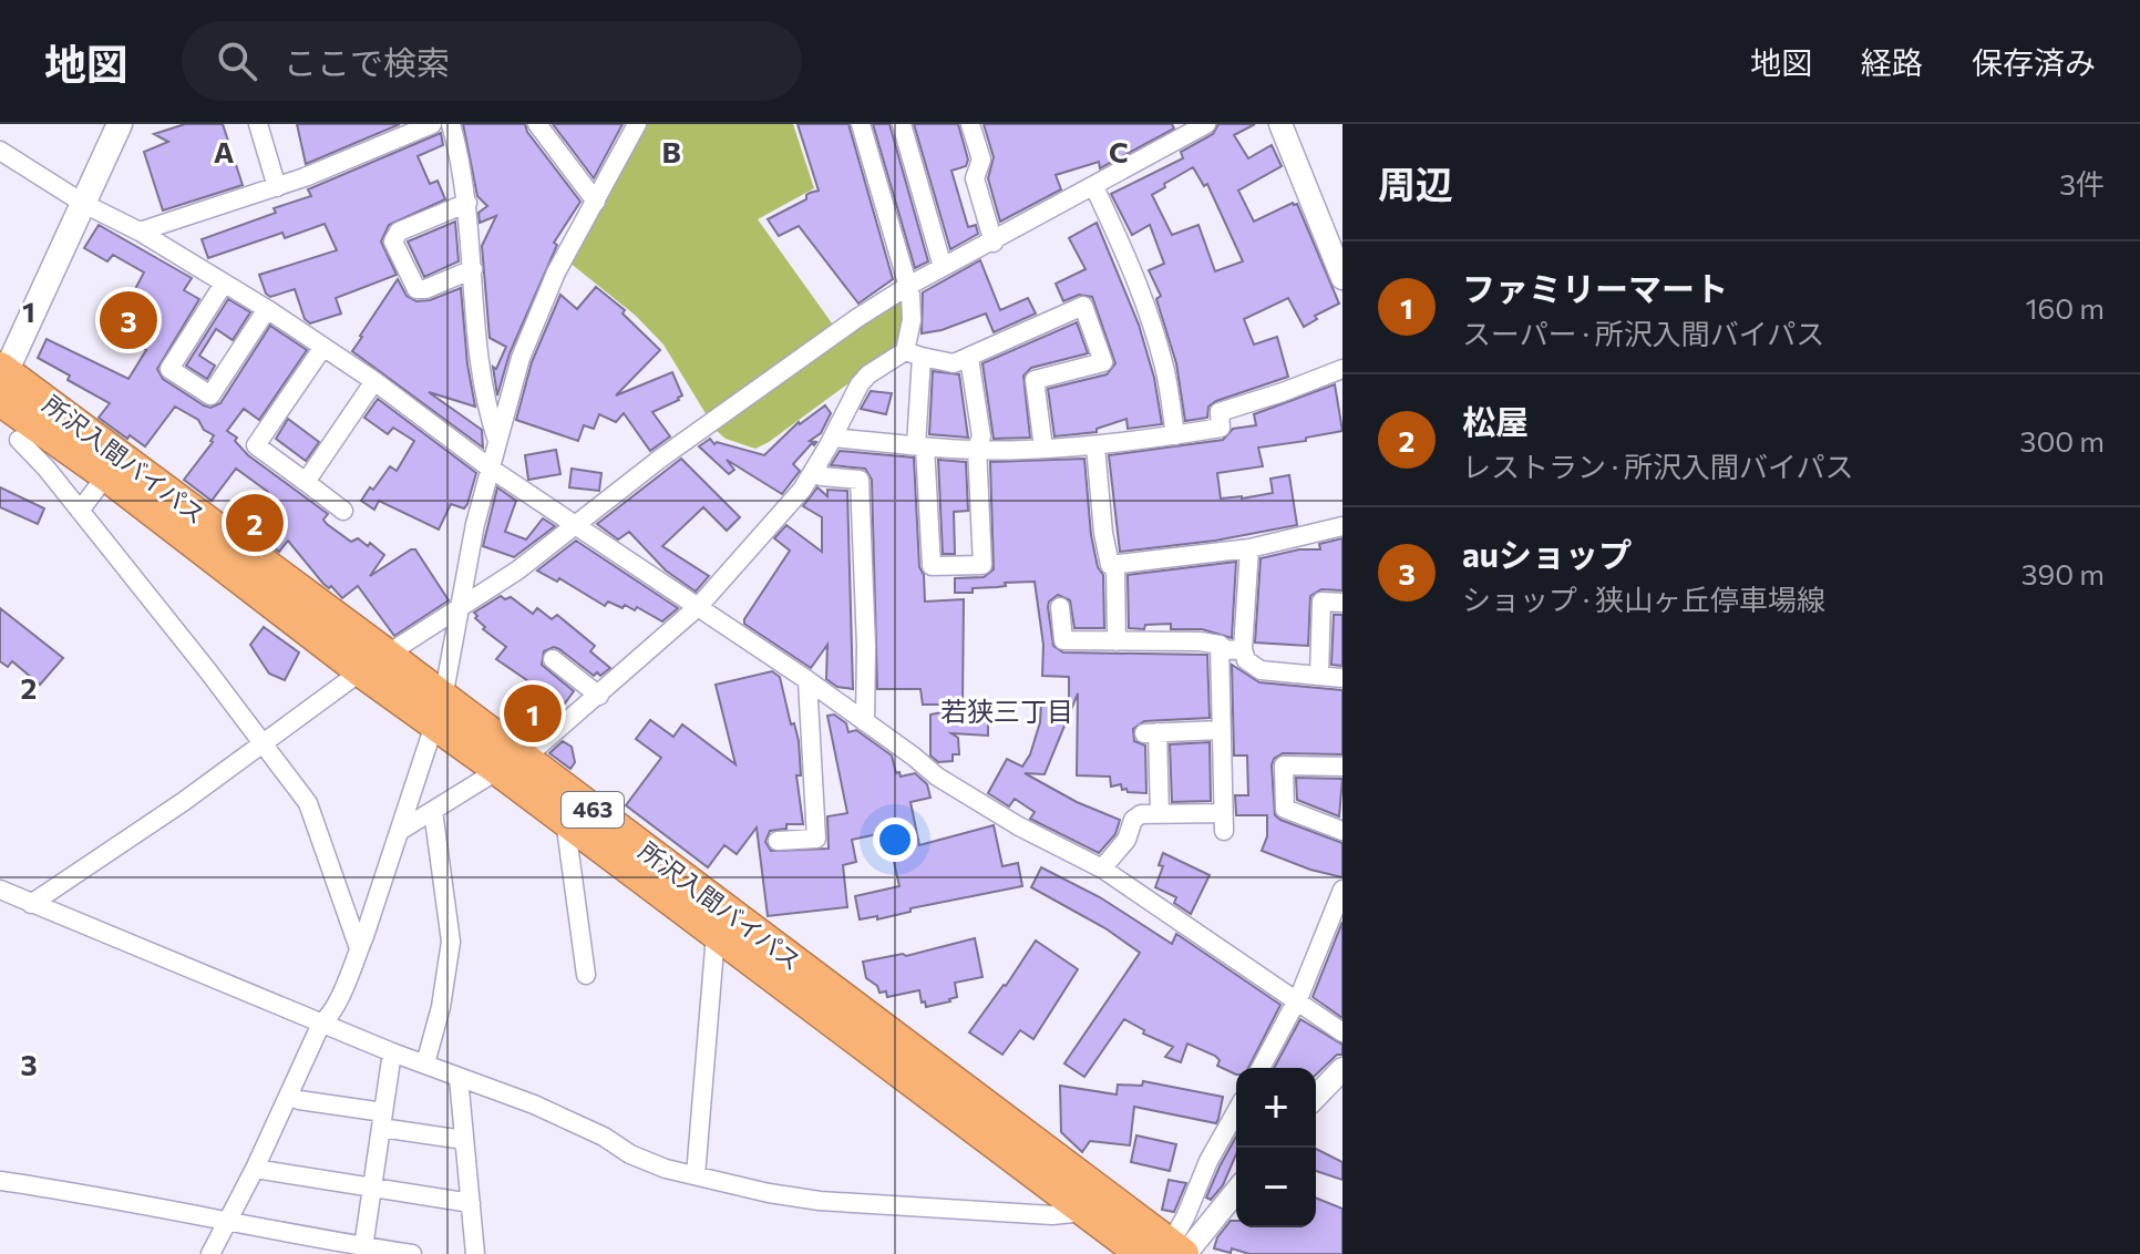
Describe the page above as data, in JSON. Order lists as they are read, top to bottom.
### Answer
{
  "streets": {
    "highway": ["所沢入間バイパス", "463"]
  },
  "districts": ["若狭三丁目"],
  "page": {
    "header": "地図",
    "search": "ここで検索",
    "nav": ["地図", "経路", "保存済み"],
    "heading": ["周辺", "3件"],
    "list": [
      {
        "mark": "1",
        "name": "ファミリーマート",
        "note": "スーパー · 所沢入間バイパス",
        "value": "160 m"
      },
      {
        "mark": "2",
        "name": "松屋",
        "note": "レストラン · 所沢入間バイパス",
        "value": "300 m"
      },
      {
        "mark": "3",
        "name": "auショップ",
        "note": "ショップ · 狭山ヶ丘停車場線",
        "value": "390 m"
      }
    ],
    "pins": ["3", "2", "1"],
    "map_buttons": ["+", "−"]
  },
  "grid": {
    "columns": ["A", "B", "C"],
    "rows": ["1", "2", "3"]
  }
}
